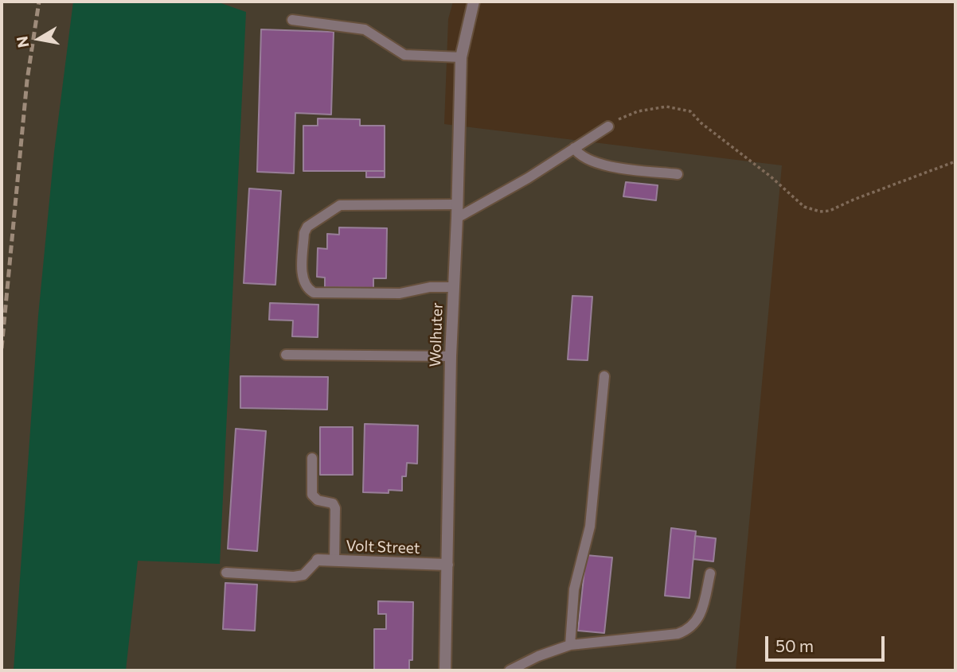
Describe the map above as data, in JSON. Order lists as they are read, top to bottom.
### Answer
{
  "streets": {
    "street": ["Wolhuter", "Volt Street"]
  },
  "crossings": [
    ["Wolhuter", "Volt Street"]
  ],
  "scale_bar": "50 m",
  "north": "left"
}
